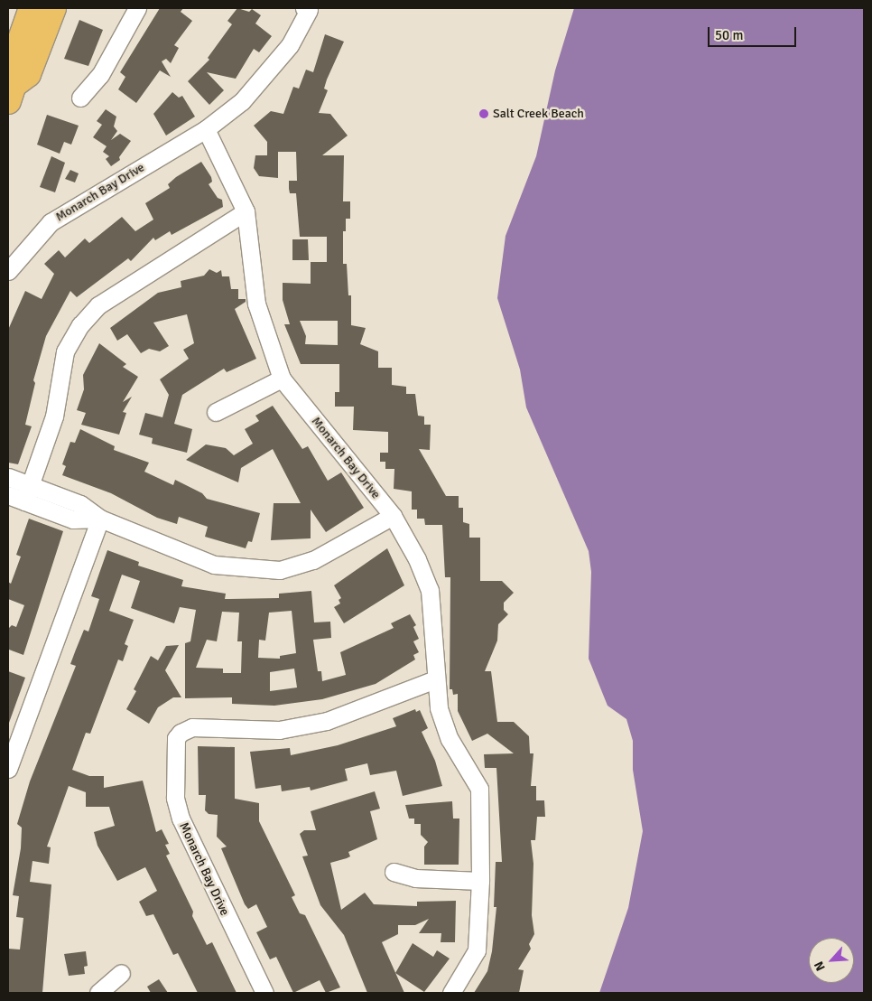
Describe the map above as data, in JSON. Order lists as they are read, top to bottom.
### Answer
{
  "streets": {
    "street": ["Monarch Bay Drive"]
  },
  "places": ["Salt Creek Beach"],
  "scale_bar": "50 m",
  "north": "bottom left"
}
